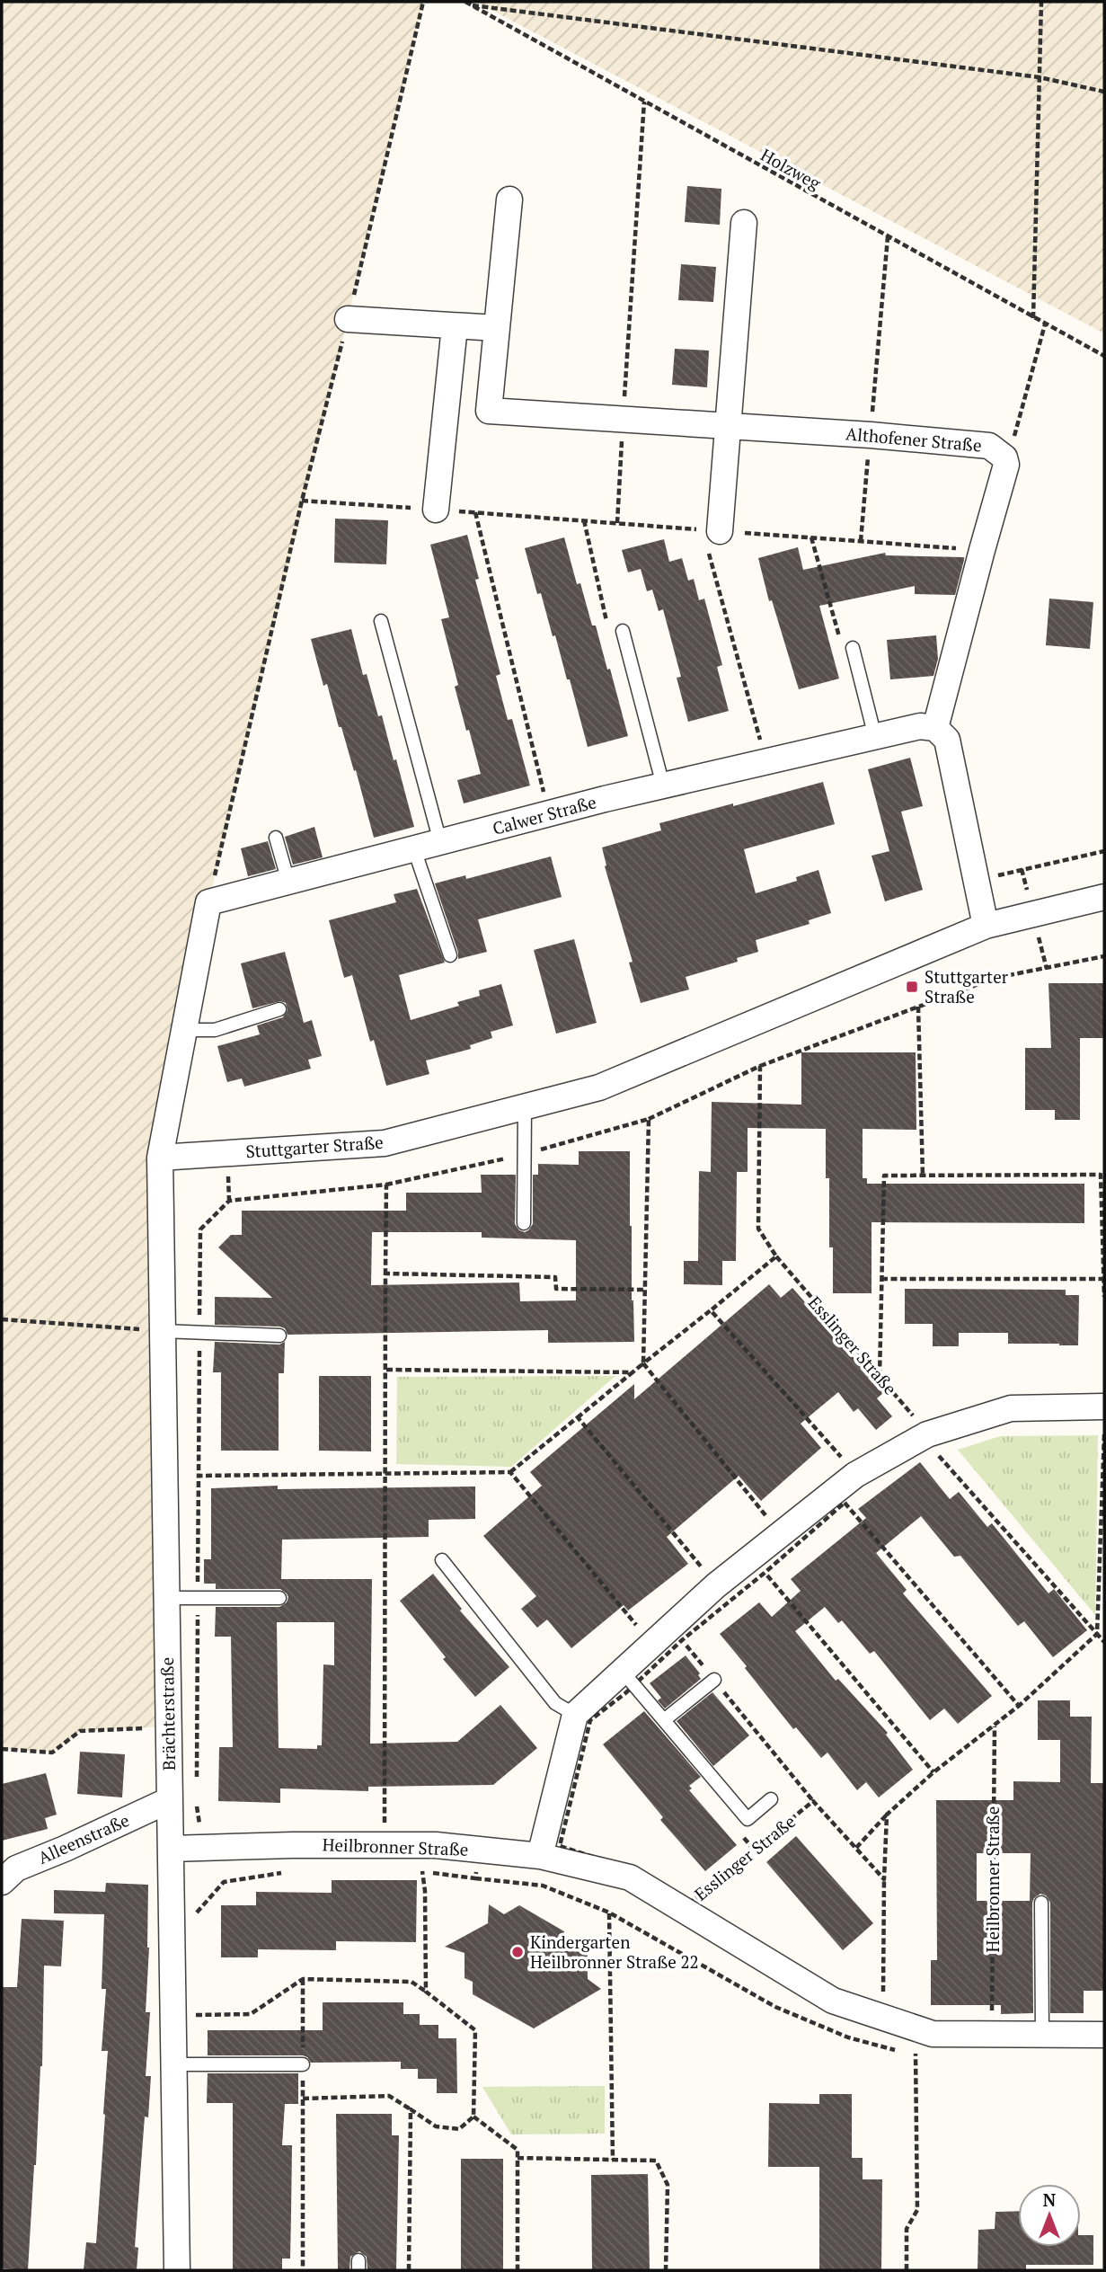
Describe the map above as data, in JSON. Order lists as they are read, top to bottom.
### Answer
{
  "streets": {
    "street": [
      "Althofener Straße",
      "Calwer Straße",
      "Stuttgarter Straße",
      "Brächterstraße",
      "Alleenstraße",
      "Heilbronner Straße"
    ],
    "path": ["Holzweg", "Esslinger Straße"]
  },
  "crossings": [
    ["Stuttgarter Straße", "Brächterstraße"],
    ["Brächterstraße", "Alleenstraße"],
    ["Brächterstraße", "Heilbronner Straße"]
  ],
  "places": {
    "transit": ["Stuttgarter Straße"],
    "other": ["Kindergarten Heilbronner Straße 22"]
  },
  "north": "top"
}
